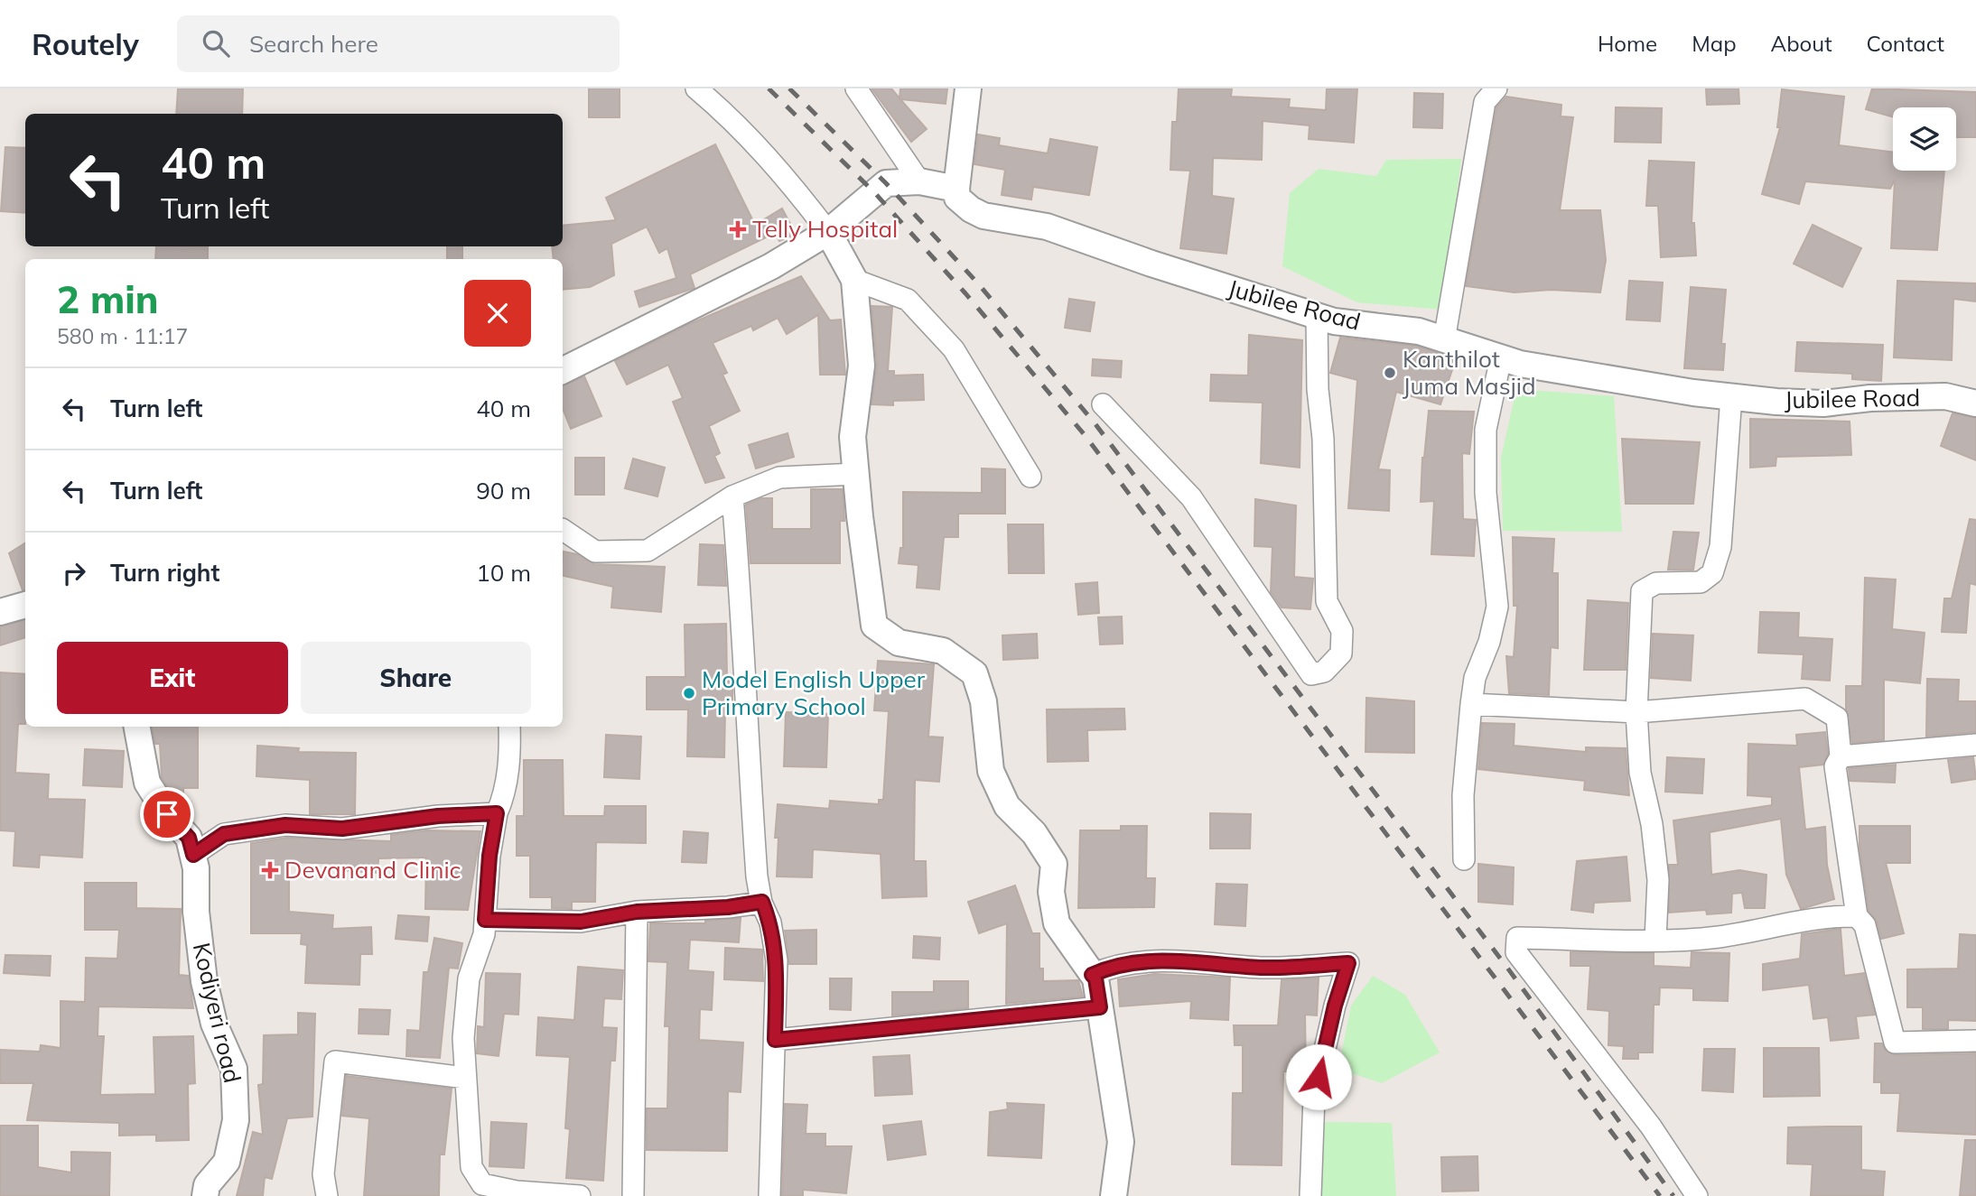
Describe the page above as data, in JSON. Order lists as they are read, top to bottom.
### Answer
{
  "streets": {
    "street": ["Jubilee Road", "Kodiyeri road"]
  },
  "places": {
    "health": ["Telly Hospital", "Devanand Clinic"],
    "other": ["Kanthilot Juma Masjid", "Model English Upper Primary School"]
  },
  "page": {
    "header": "Routely",
    "search": "Search here",
    "nav": [
      "Home",
      "Map",
      "About",
      "Contact"
    ],
    "turn": ["40 m", "Turn left"],
    "heading": ["2 min", "580 m · 11:17"],
    "list": [
      {
        "name": "Turn left",
        "value": "40 m"
      },
      {
        "name": "Turn left",
        "value": "90 m"
      },
      {
        "name": "Turn right",
        "value": "10 m"
      }
    ],
    "buttons": ["Exit", "Share"]
  }
}
